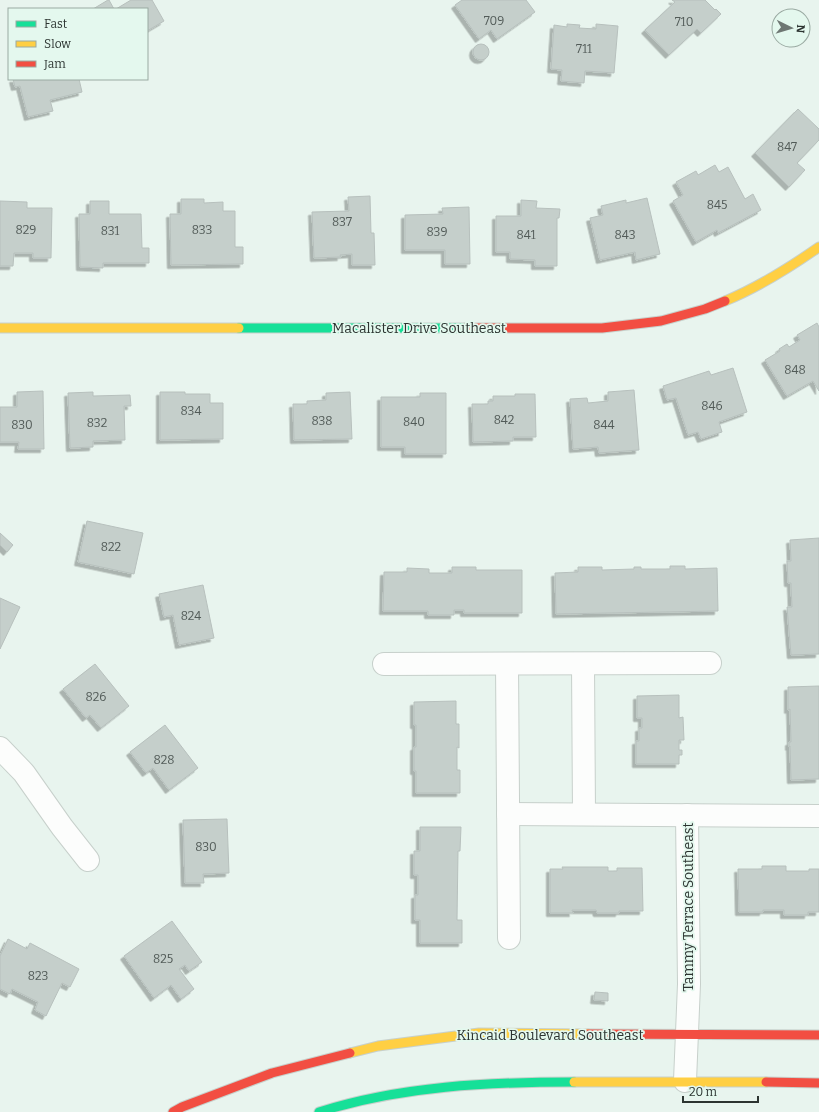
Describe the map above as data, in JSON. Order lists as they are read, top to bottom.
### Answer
{
  "streets": {
    "street": ["Macalister Drive Southeast", "Tammy Terrace Southeast", "Kincaid Boulevard Southeast"]
  },
  "crossings": [
    ["Tammy Terrace Southeast", "Kincaid Boulevard Southeast"]
  ],
  "house_numbers": [
    "709",
    "710",
    "711",
    "847",
    "845",
    "837",
    "829",
    "833",
    "831",
    "839",
    "841",
    "843",
    "848",
    "846",
    "834",
    "842",
    "838",
    "840",
    "832",
    "830",
    "844",
    "822",
    "824",
    "826",
    "828",
    "830",
    "825",
    "823"
  ],
  "legend": ["Fast", "Slow", "Jam"],
  "scale_bar": "20 m",
  "north": "right"
}
